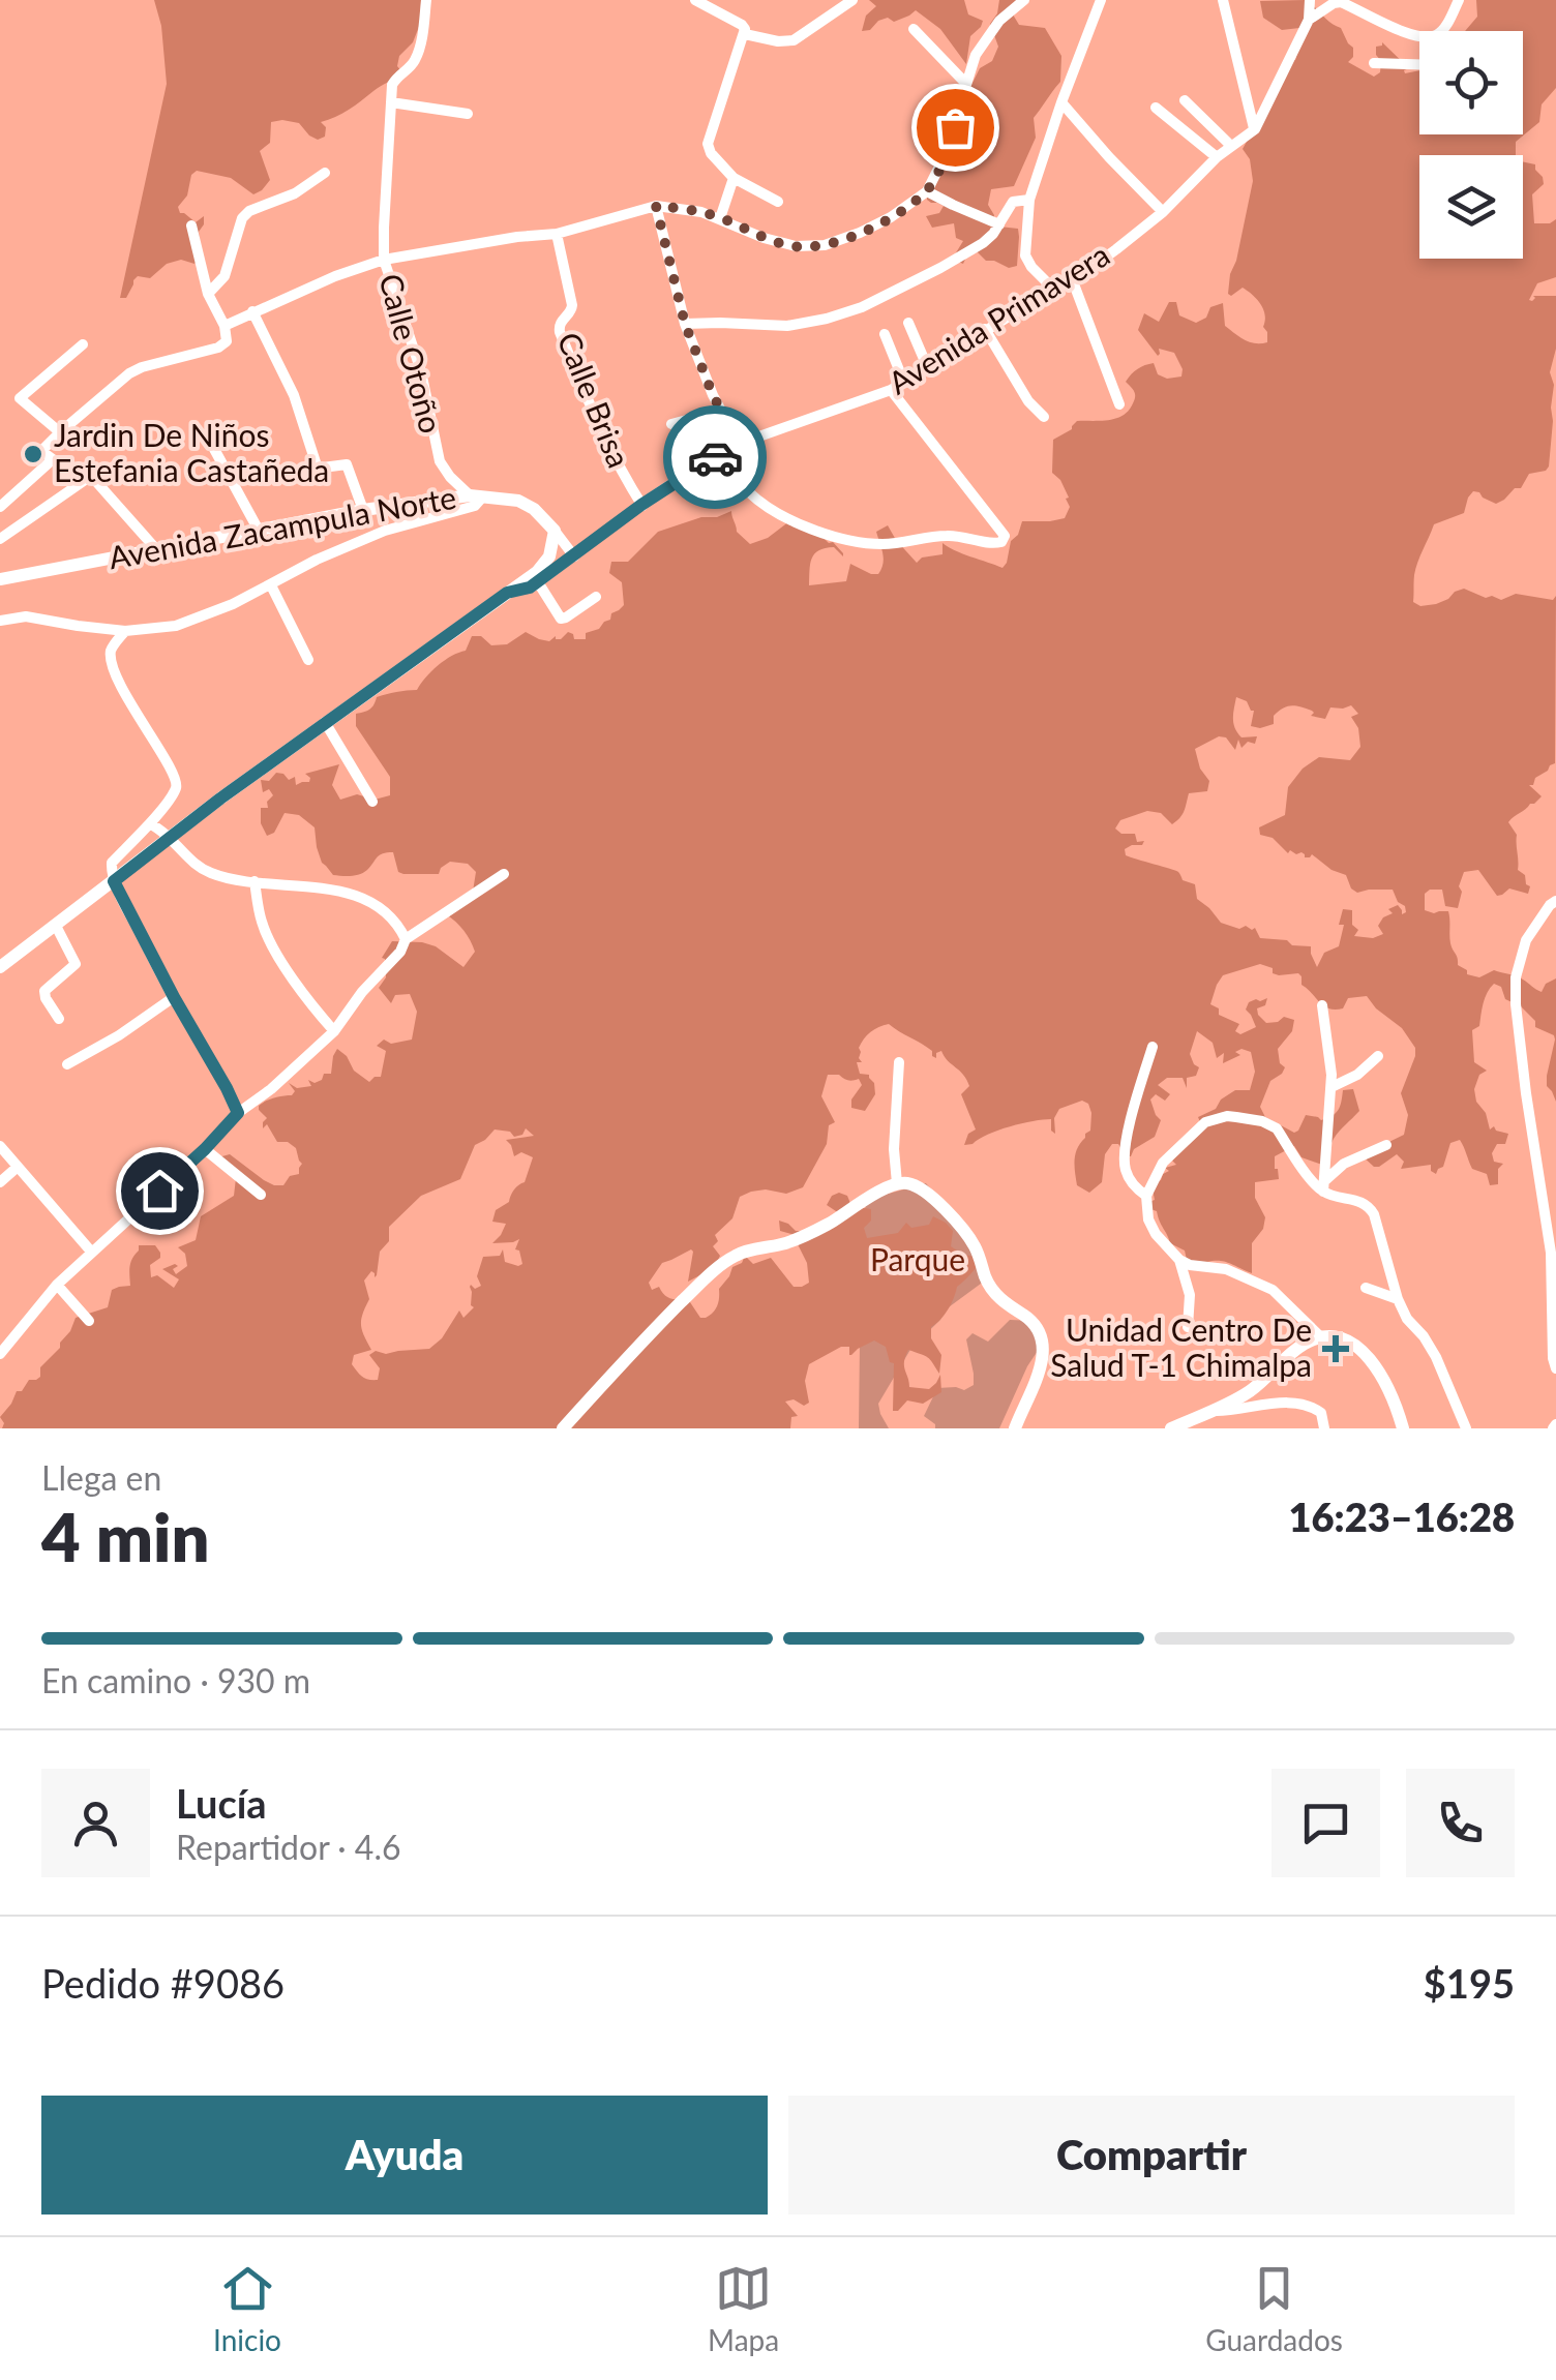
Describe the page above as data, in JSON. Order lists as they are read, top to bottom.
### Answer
{
  "streets": {
    "main road": ["Avenida Zacampula Norte"],
    "street": ["Avenida Primavera", "Calle Otoño", "Calle Brisa"]
  },
  "crossings": [
    ["Avenida Primavera", "Calle Brisa"],
    ["Calle Otoño", "Avenida Zacampula Norte"]
  ],
  "parks": ["Parque"],
  "places": {
    "other": ["Jardin De Niños Estefania Castañeda"],
    "health": ["Unidad Centro De Salud T-1 Chimalpa"]
  },
  "page": {
    "heading": ["4 min", "Llega en", "16:23–16:28"],
    "panel": [
      "Lucía",
      "Repartidor · 4.6",
      "Pedido #9086",
      "$195"
    ],
    "bar": "En camino · 930 m",
    "buttons": ["Ayuda", "Compartir"],
    "tabs": ["Inicio", "Mapa", "Guardados"]
  }
}
